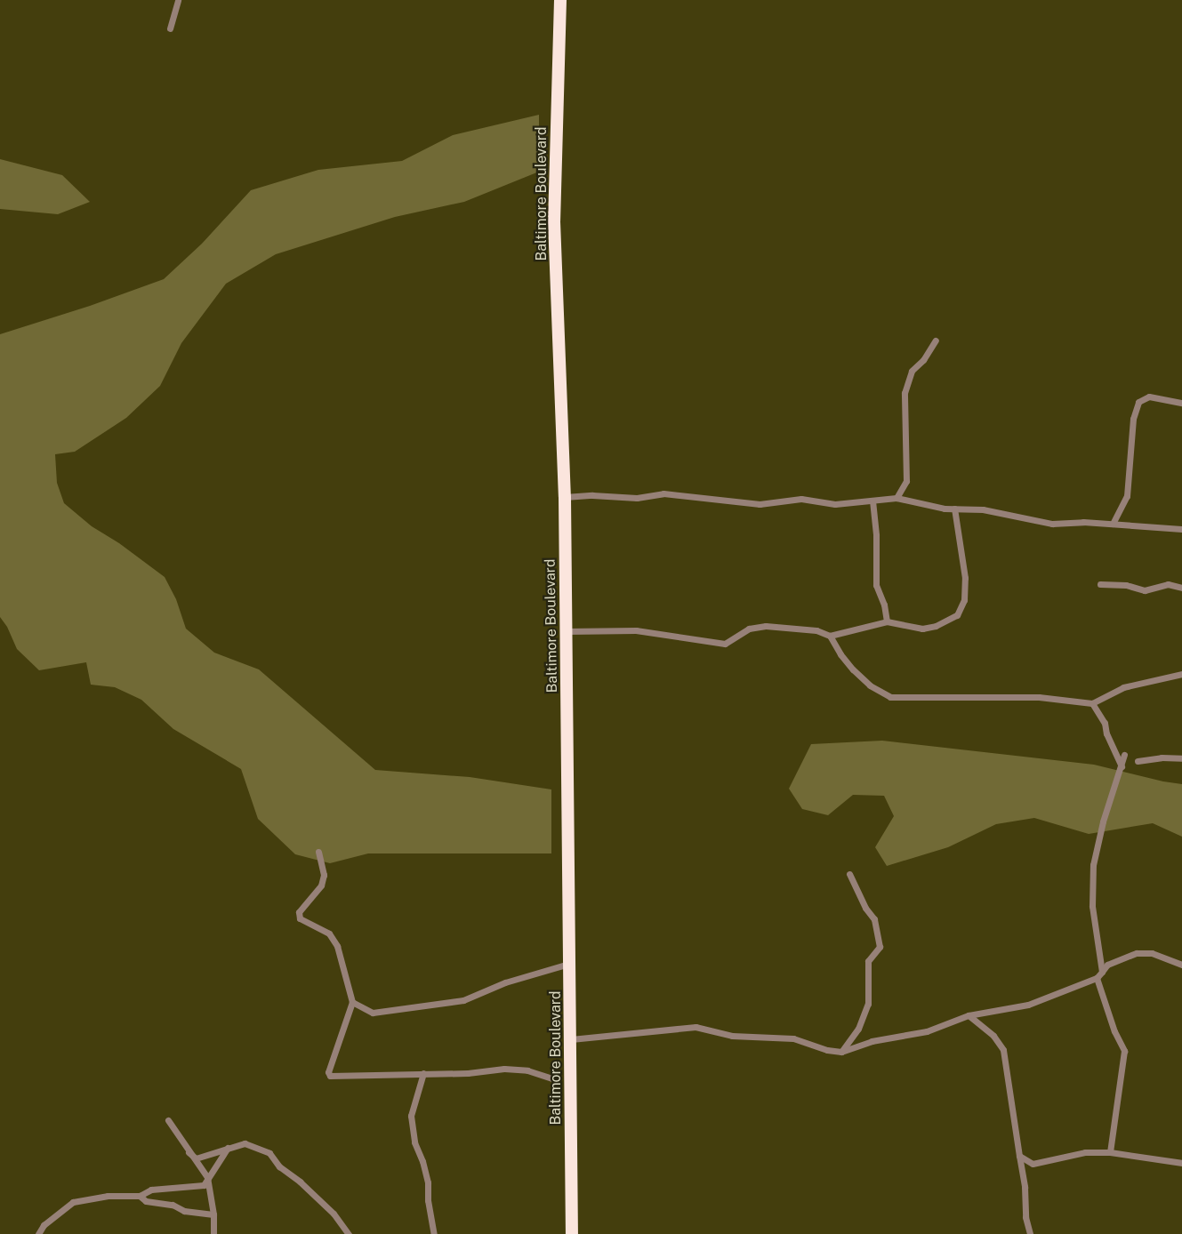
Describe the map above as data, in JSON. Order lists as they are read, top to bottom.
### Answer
{
  "streets": {
    "highway": ["Baltimore Boulevard"]
  }
}
